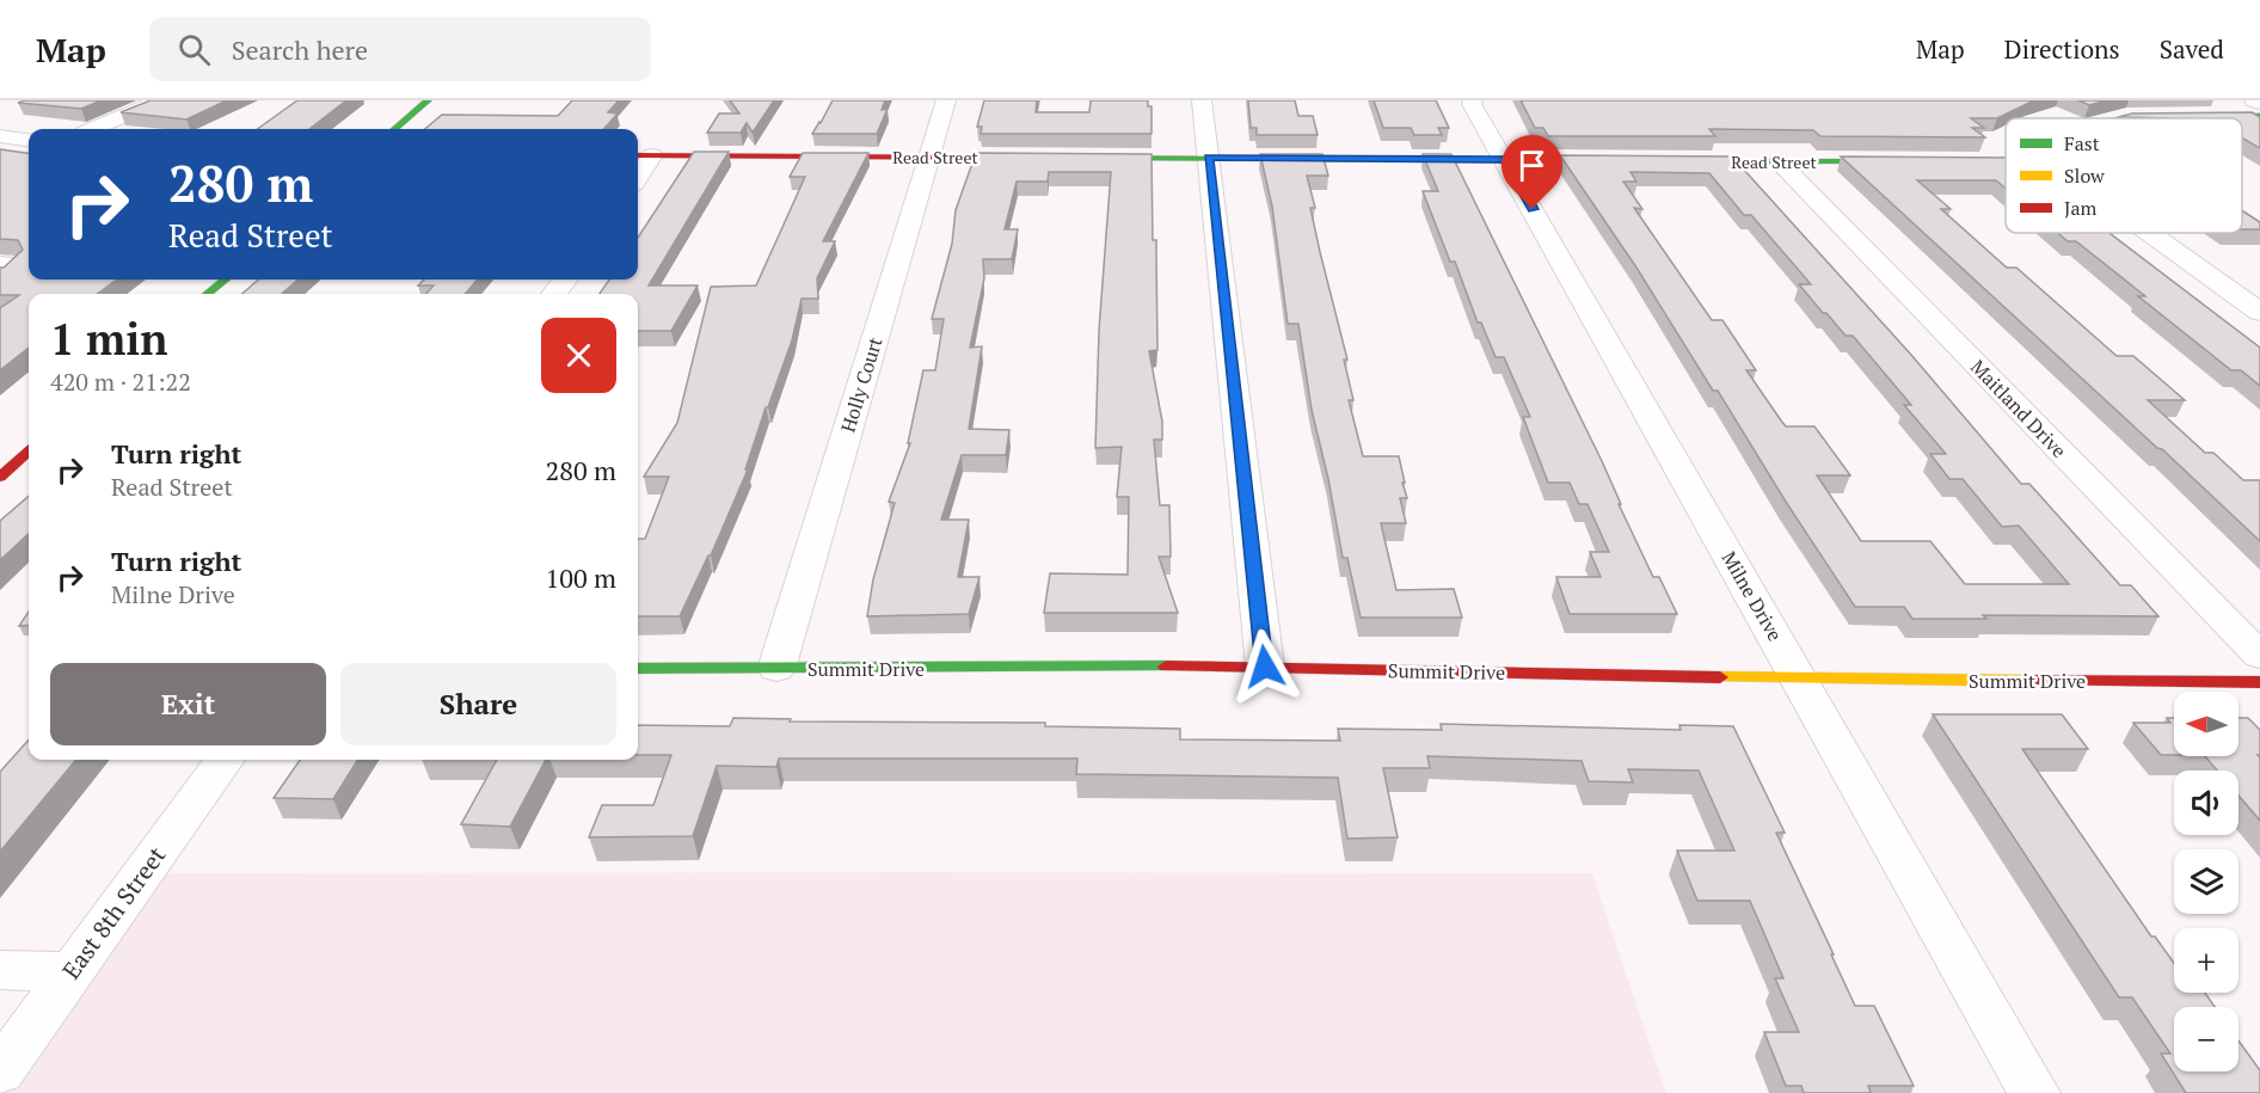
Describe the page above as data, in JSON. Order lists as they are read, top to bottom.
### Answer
{
  "streets": {
    "street": [
      "Read Street",
      "Holly Court",
      "Maitland Drive",
      "Milne Drive",
      "Summit Drive",
      "East 8th Street"
    ]
  },
  "crossings": [
    ["Read Street", "Holly Court"],
    ["Read Street", "Maitland Drive"],
    ["Holly Court", "Summit Drive"],
    ["Milne Drive", "Summit Drive"]
  ],
  "legend": ["Fast", "Slow", "Jam"],
  "north": "left",
  "page": {
    "header": "Map",
    "search": "Search here",
    "nav": ["Map", "Directions", "Saved"],
    "turn": ["280 m", "Read Street"],
    "heading": ["1 min", "420 m · 21:22"],
    "list": [
      {
        "name": "Turn right",
        "note": "Read Street",
        "value": "280 m"
      },
      {
        "name": "Turn right",
        "note": "Milne Drive",
        "value": "100 m"
      }
    ],
    "buttons": ["Exit", "Share"],
    "map_buttons": ["+", "−"]
  }
}
